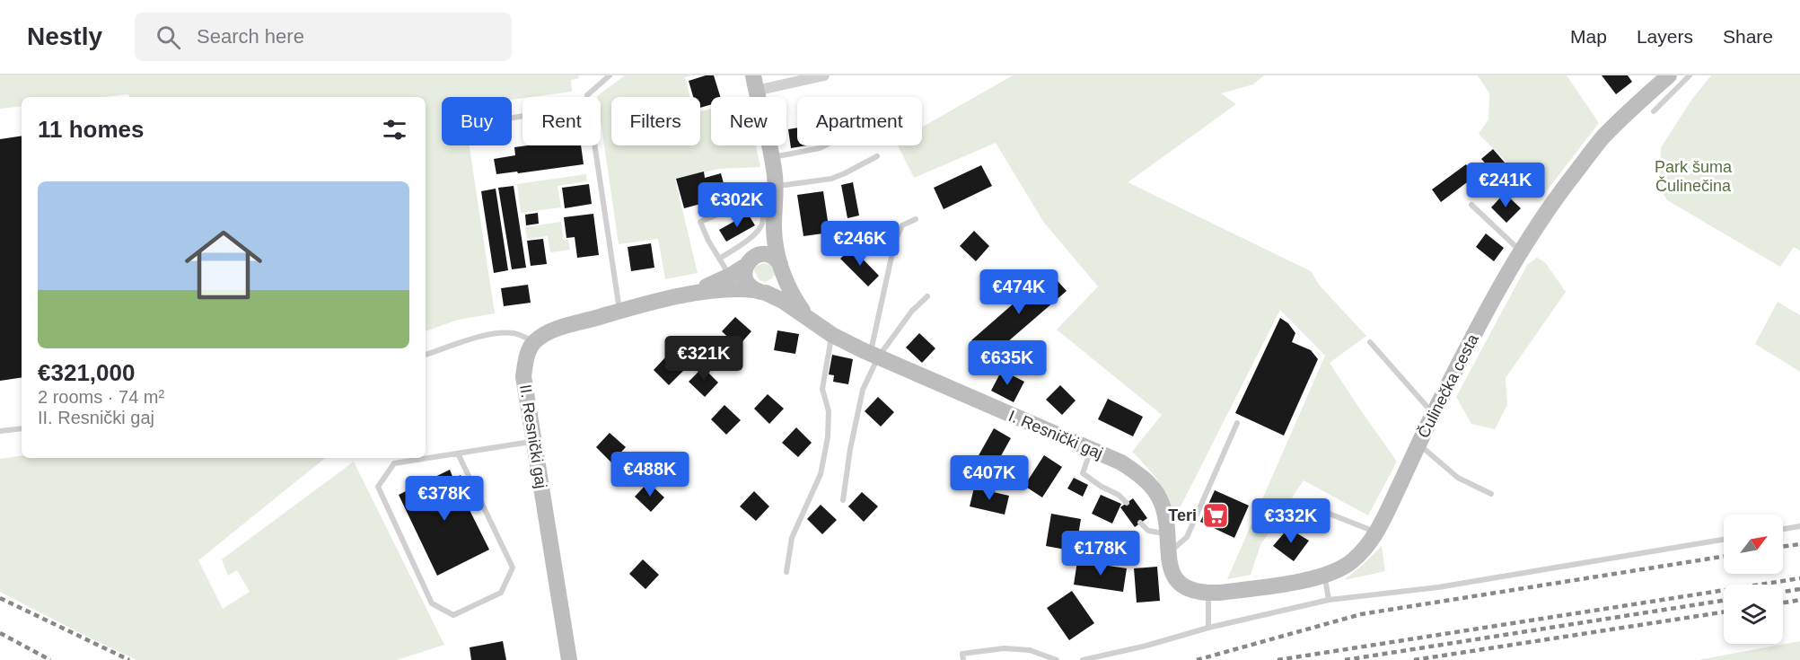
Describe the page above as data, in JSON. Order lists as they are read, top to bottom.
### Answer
{
  "streets": {
    "street": ["Čulinečka cesta", "I. Resnički gaj", "II. Resnički gaj"]
  },
  "crossings": [
    ["Čulinečka cesta", "I. Resnički gaj"]
  ],
  "parks": ["Park šuma Čulinečina"],
  "places": {
    "supermarket": ["Teri"]
  },
  "north": "top right",
  "page": {
    "header": "Nestly",
    "search": "Search here",
    "nav": ["Map", "Layers", "Share"],
    "chip": [
      "Buy",
      "Rent",
      "Filters",
      "New",
      "Apartment"
    ],
    "heading": "11 homes",
    "list": [
      {
        "name": "€321,000",
        "note": "2 rooms · 74 m² · II. Resnički gaj"
      }
    ],
    "price": [
      "€241K",
      "€302K",
      "€246K",
      "€474K",
      "€321K",
      "€635K",
      "€488K",
      "€407K",
      "€378K",
      "€332K",
      "€178K"
    ]
  }
}
